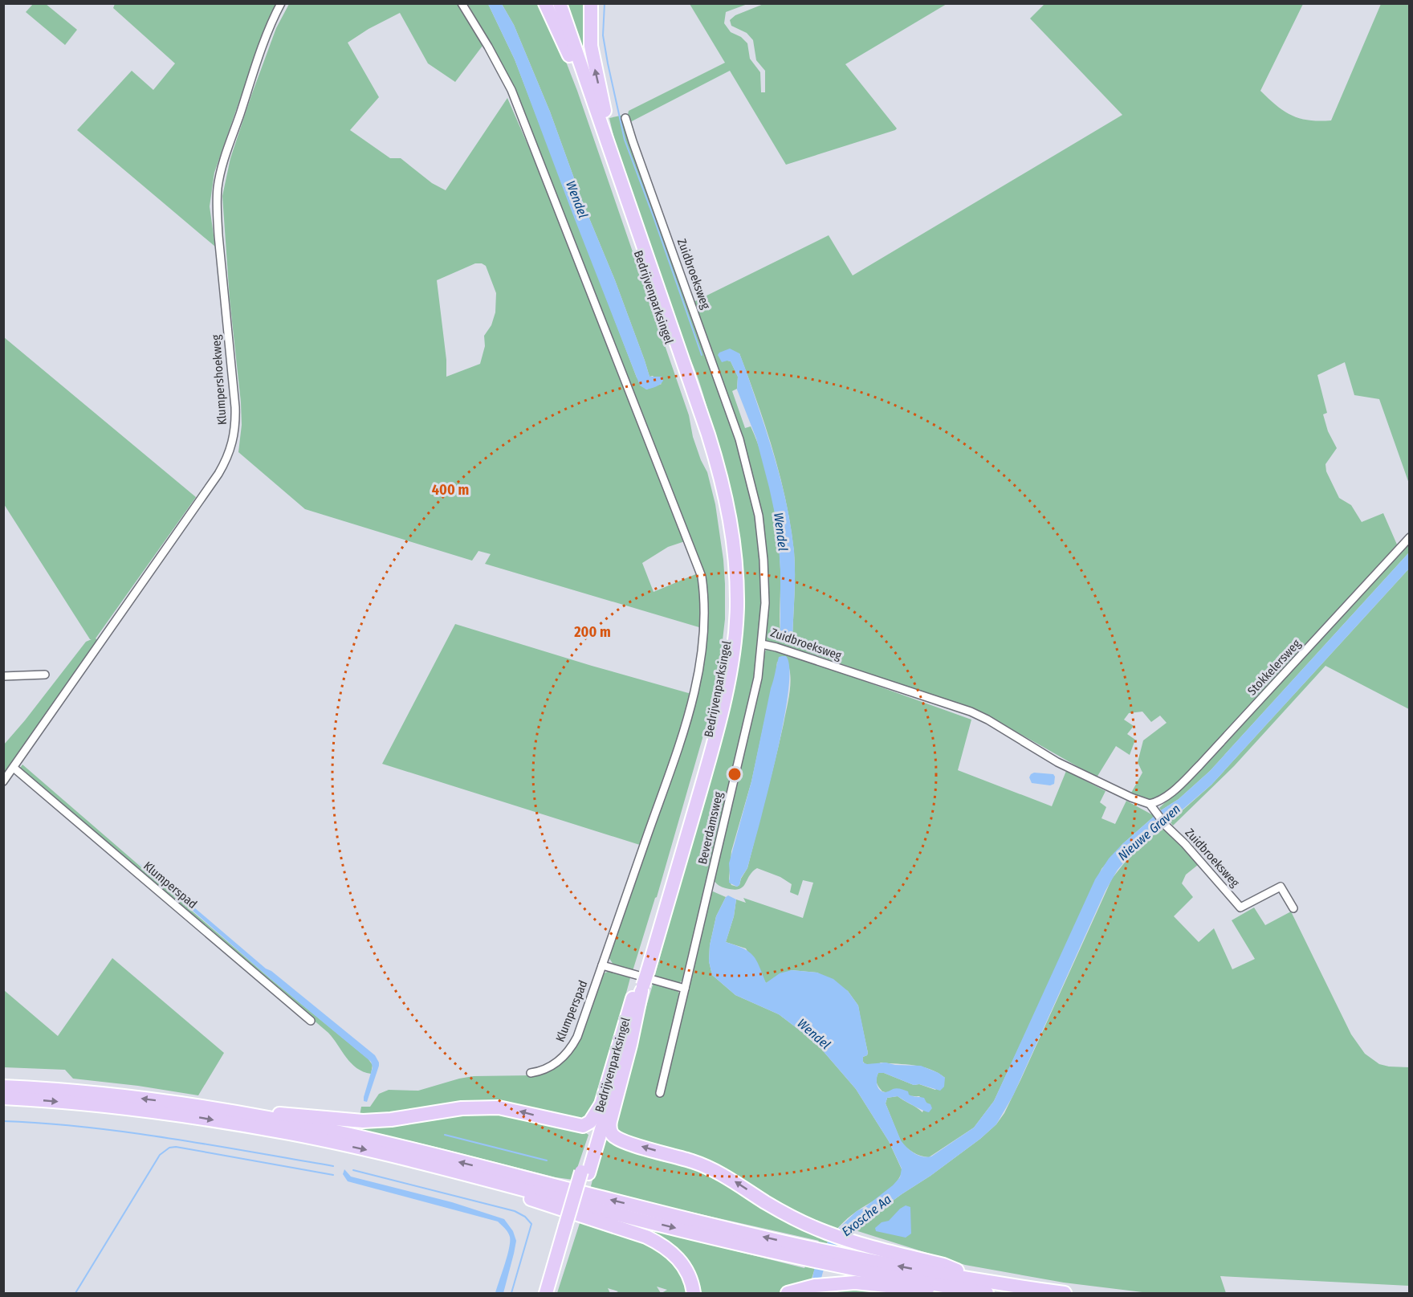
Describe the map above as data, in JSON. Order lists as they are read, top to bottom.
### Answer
{
  "streets": {
    "highway": ["Bedrijvenparksingel"],
    "street": [
      "Zuidbroeksweg",
      "Klumpershoekweg",
      "Stokkelersweg",
      "Beverdamsweg",
      "Klumperspad"
    ]
  },
  "crossings": [
    ["Zuidbroeksweg", "Stokkelersweg"],
    ["Zuidbroeksweg", "Beverdamsweg"],
    ["Klumpershoekweg", "Klumperspad"]
  ],
  "water": ["Wendel", "Nieuwe Graven", "Exosche Aa"],
  "rings": ["400 m", "200 m"]
}
